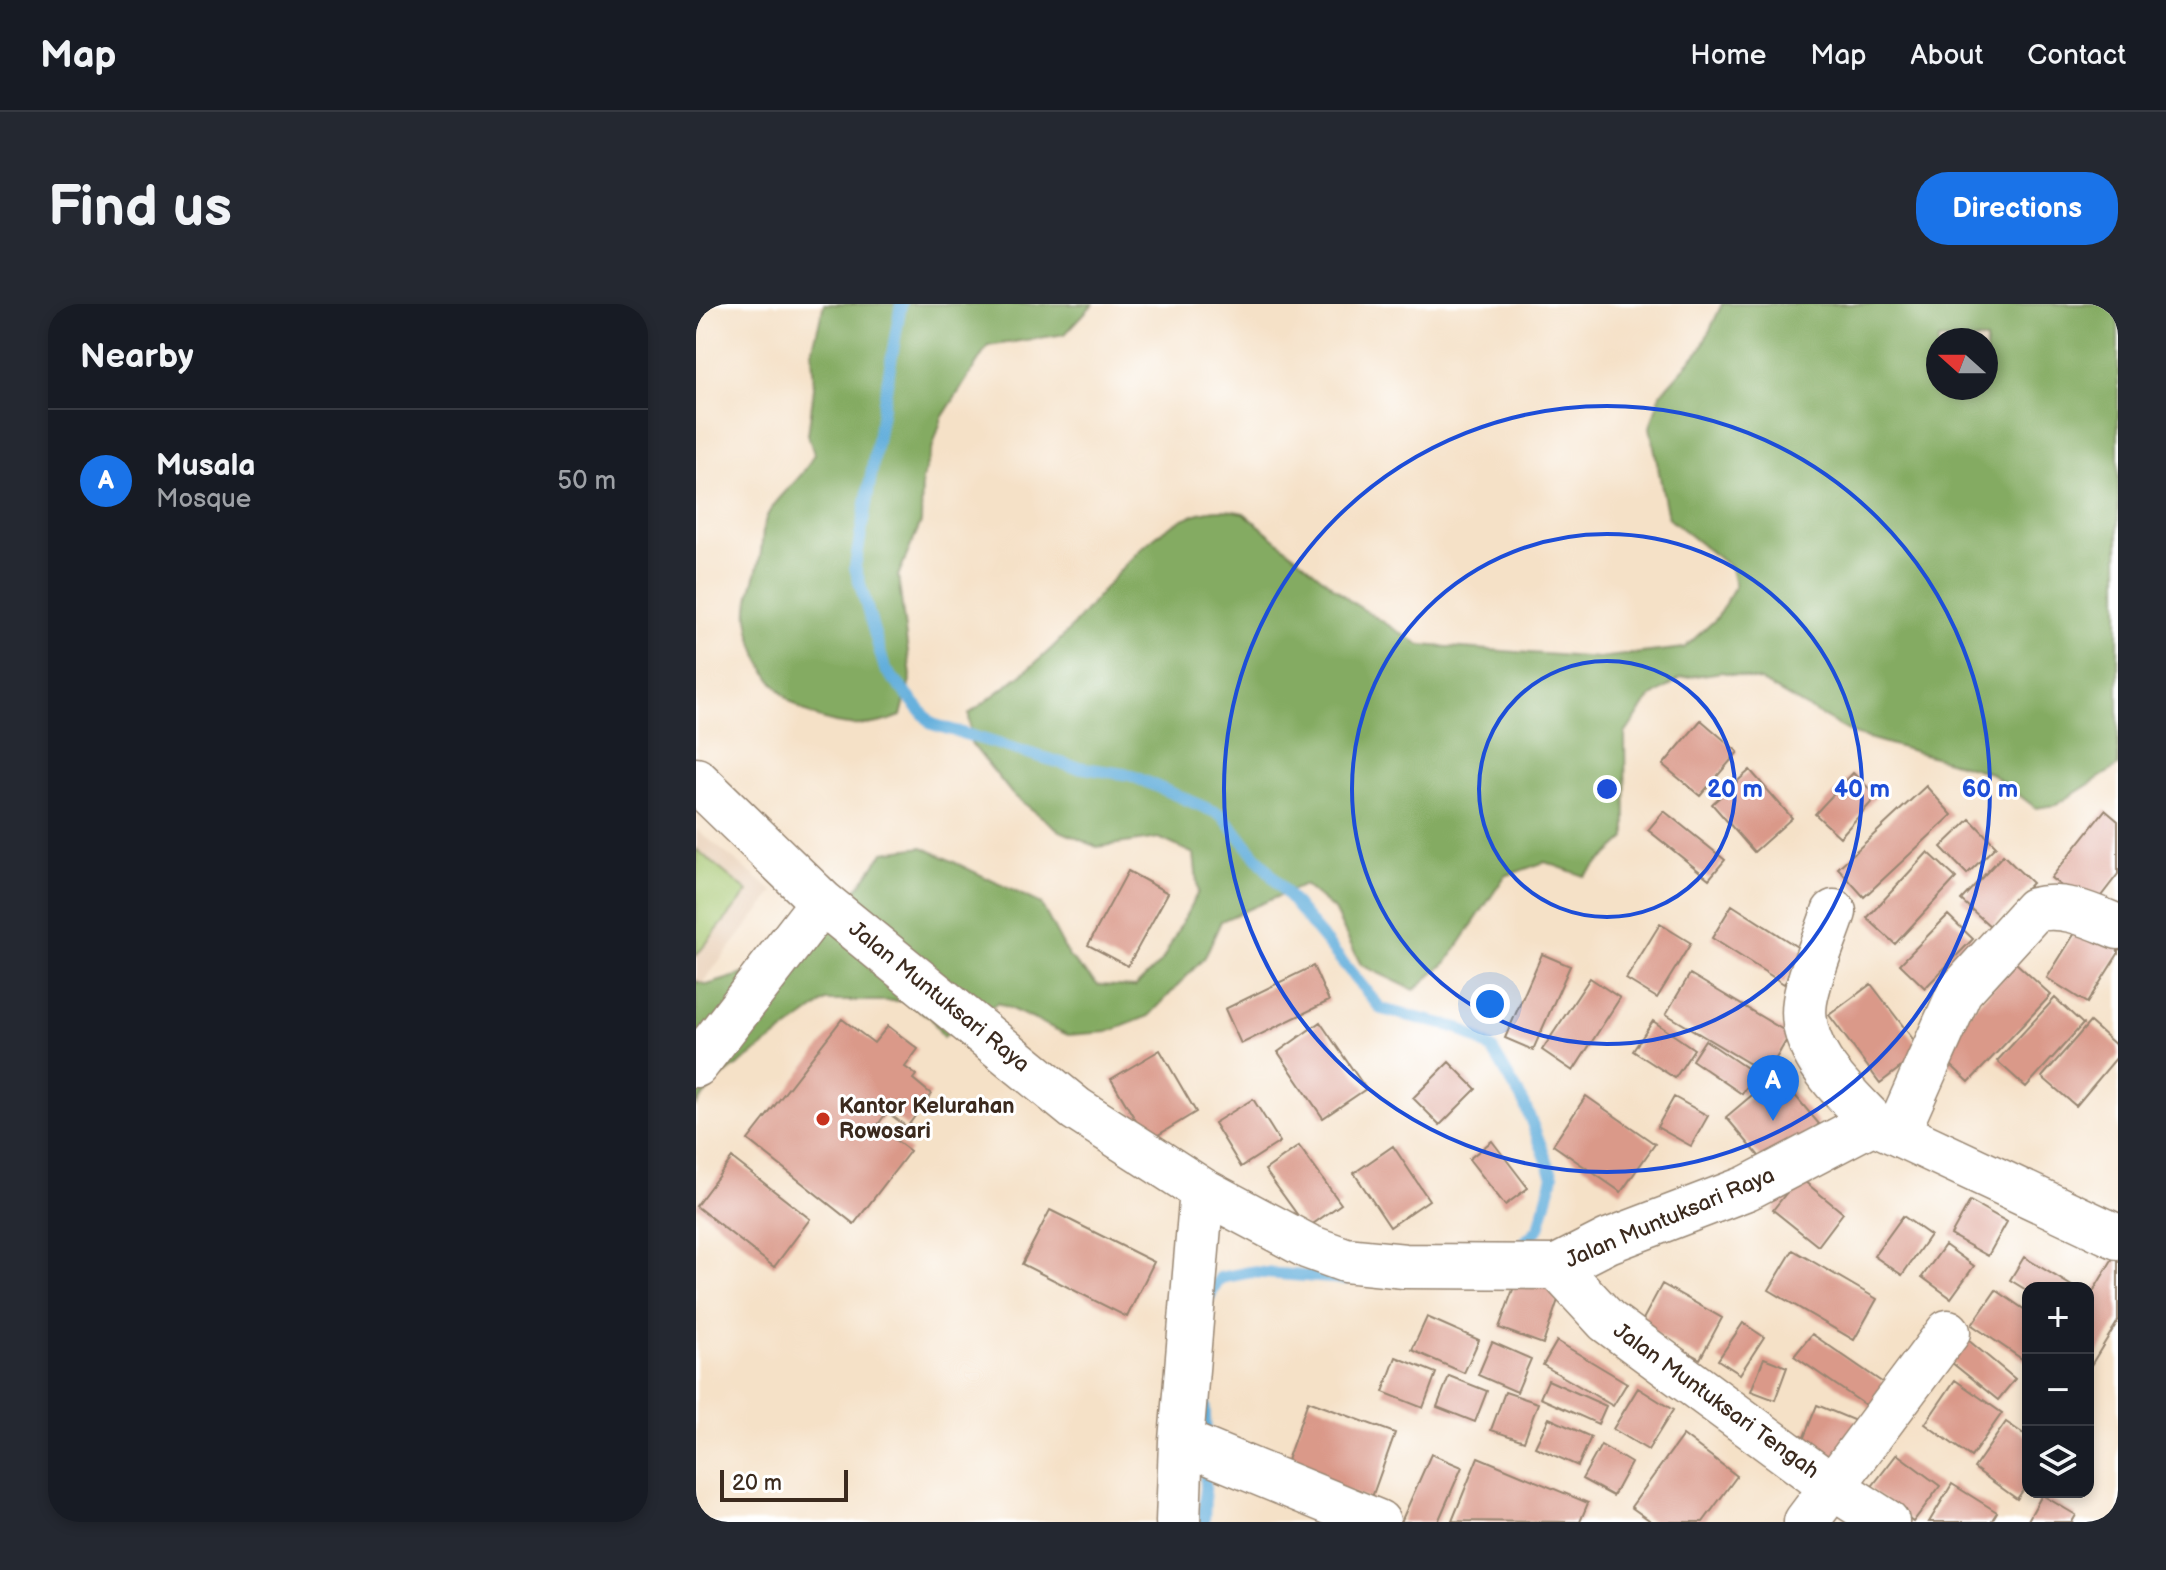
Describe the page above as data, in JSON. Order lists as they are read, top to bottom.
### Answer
{
  "streets": {
    "street": ["Jalan Muntuksari Raya", "Jalan Muntuksari Tengah"]
  },
  "crossings": [
    ["Jalan Muntuksari Raya", "Jalan Muntuksari Tengah"]
  ],
  "places": ["Kantor Kelurahan Rowosari"],
  "scale_bar": "20 m",
  "north": "left",
  "page": {
    "header": "Map",
    "nav": [
      "Home",
      "Map",
      "About",
      "Contact"
    ],
    "buttons": "Directions",
    "title": "Find us",
    "heading": "Nearby",
    "list": [
      {
        "mark": "A",
        "name": "Musala",
        "note": "Mosque",
        "value": "50 m"
      }
    ],
    "pins": "A",
    "map_buttons": ["+", "−"],
    "scale": "20 m"
  },
  "rings": ["20 m", "40 m", "60 m"]
}
